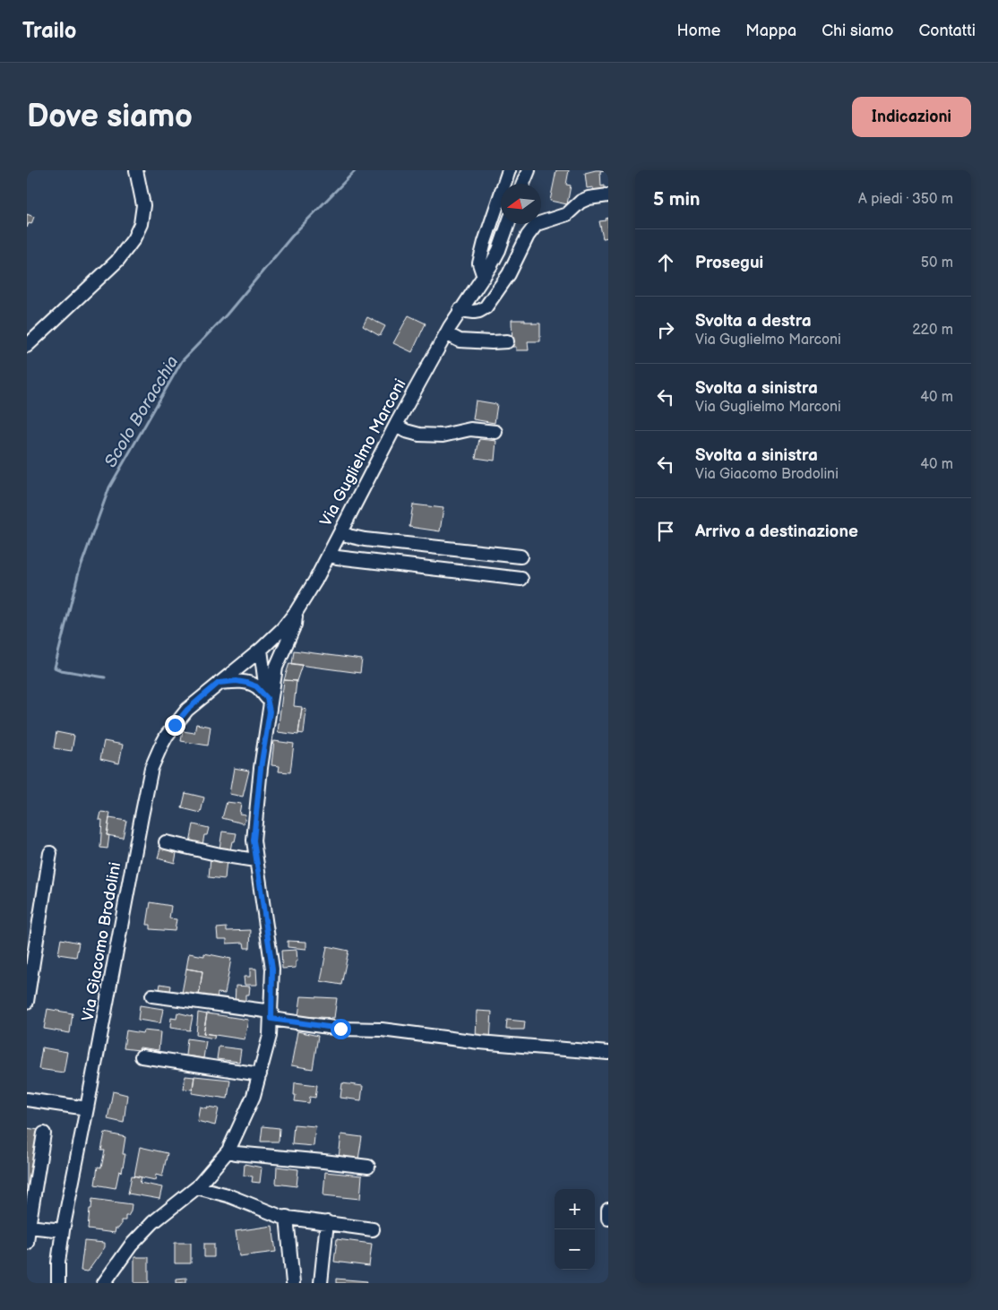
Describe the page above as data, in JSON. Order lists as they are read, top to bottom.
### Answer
{
  "streets": {
    "street": ["Via Guglielmo Marconi", "Via Giacomo Brodolini"]
  },
  "crossings": [
    ["Via Guglielmo Marconi", "Via Giacomo Brodolini"]
  ],
  "water": ["Scolo Boracchia"],
  "north": "left",
  "page": {
    "header": "Trailo",
    "nav": [
      "Home",
      "Mappa",
      "Chi siamo",
      "Contatti"
    ],
    "buttons": "Indicazioni",
    "title": "Dove siamo",
    "heading": ["5 min", "A piedi · 350 m"],
    "list": [
      ["Prosegui", "50 m"],
      ["Svolta a destra", "Via Guglielmo Marconi", "220 m"],
      ["Svolta a sinistra", "Via Guglielmo Marconi", "40 m"],
      ["Svolta a sinistra", "Via Giacomo Brodolini", "40 m"],
      "Arrivo a destinazione"
    ],
    "map_buttons": ["+", "−"]
  }
}
